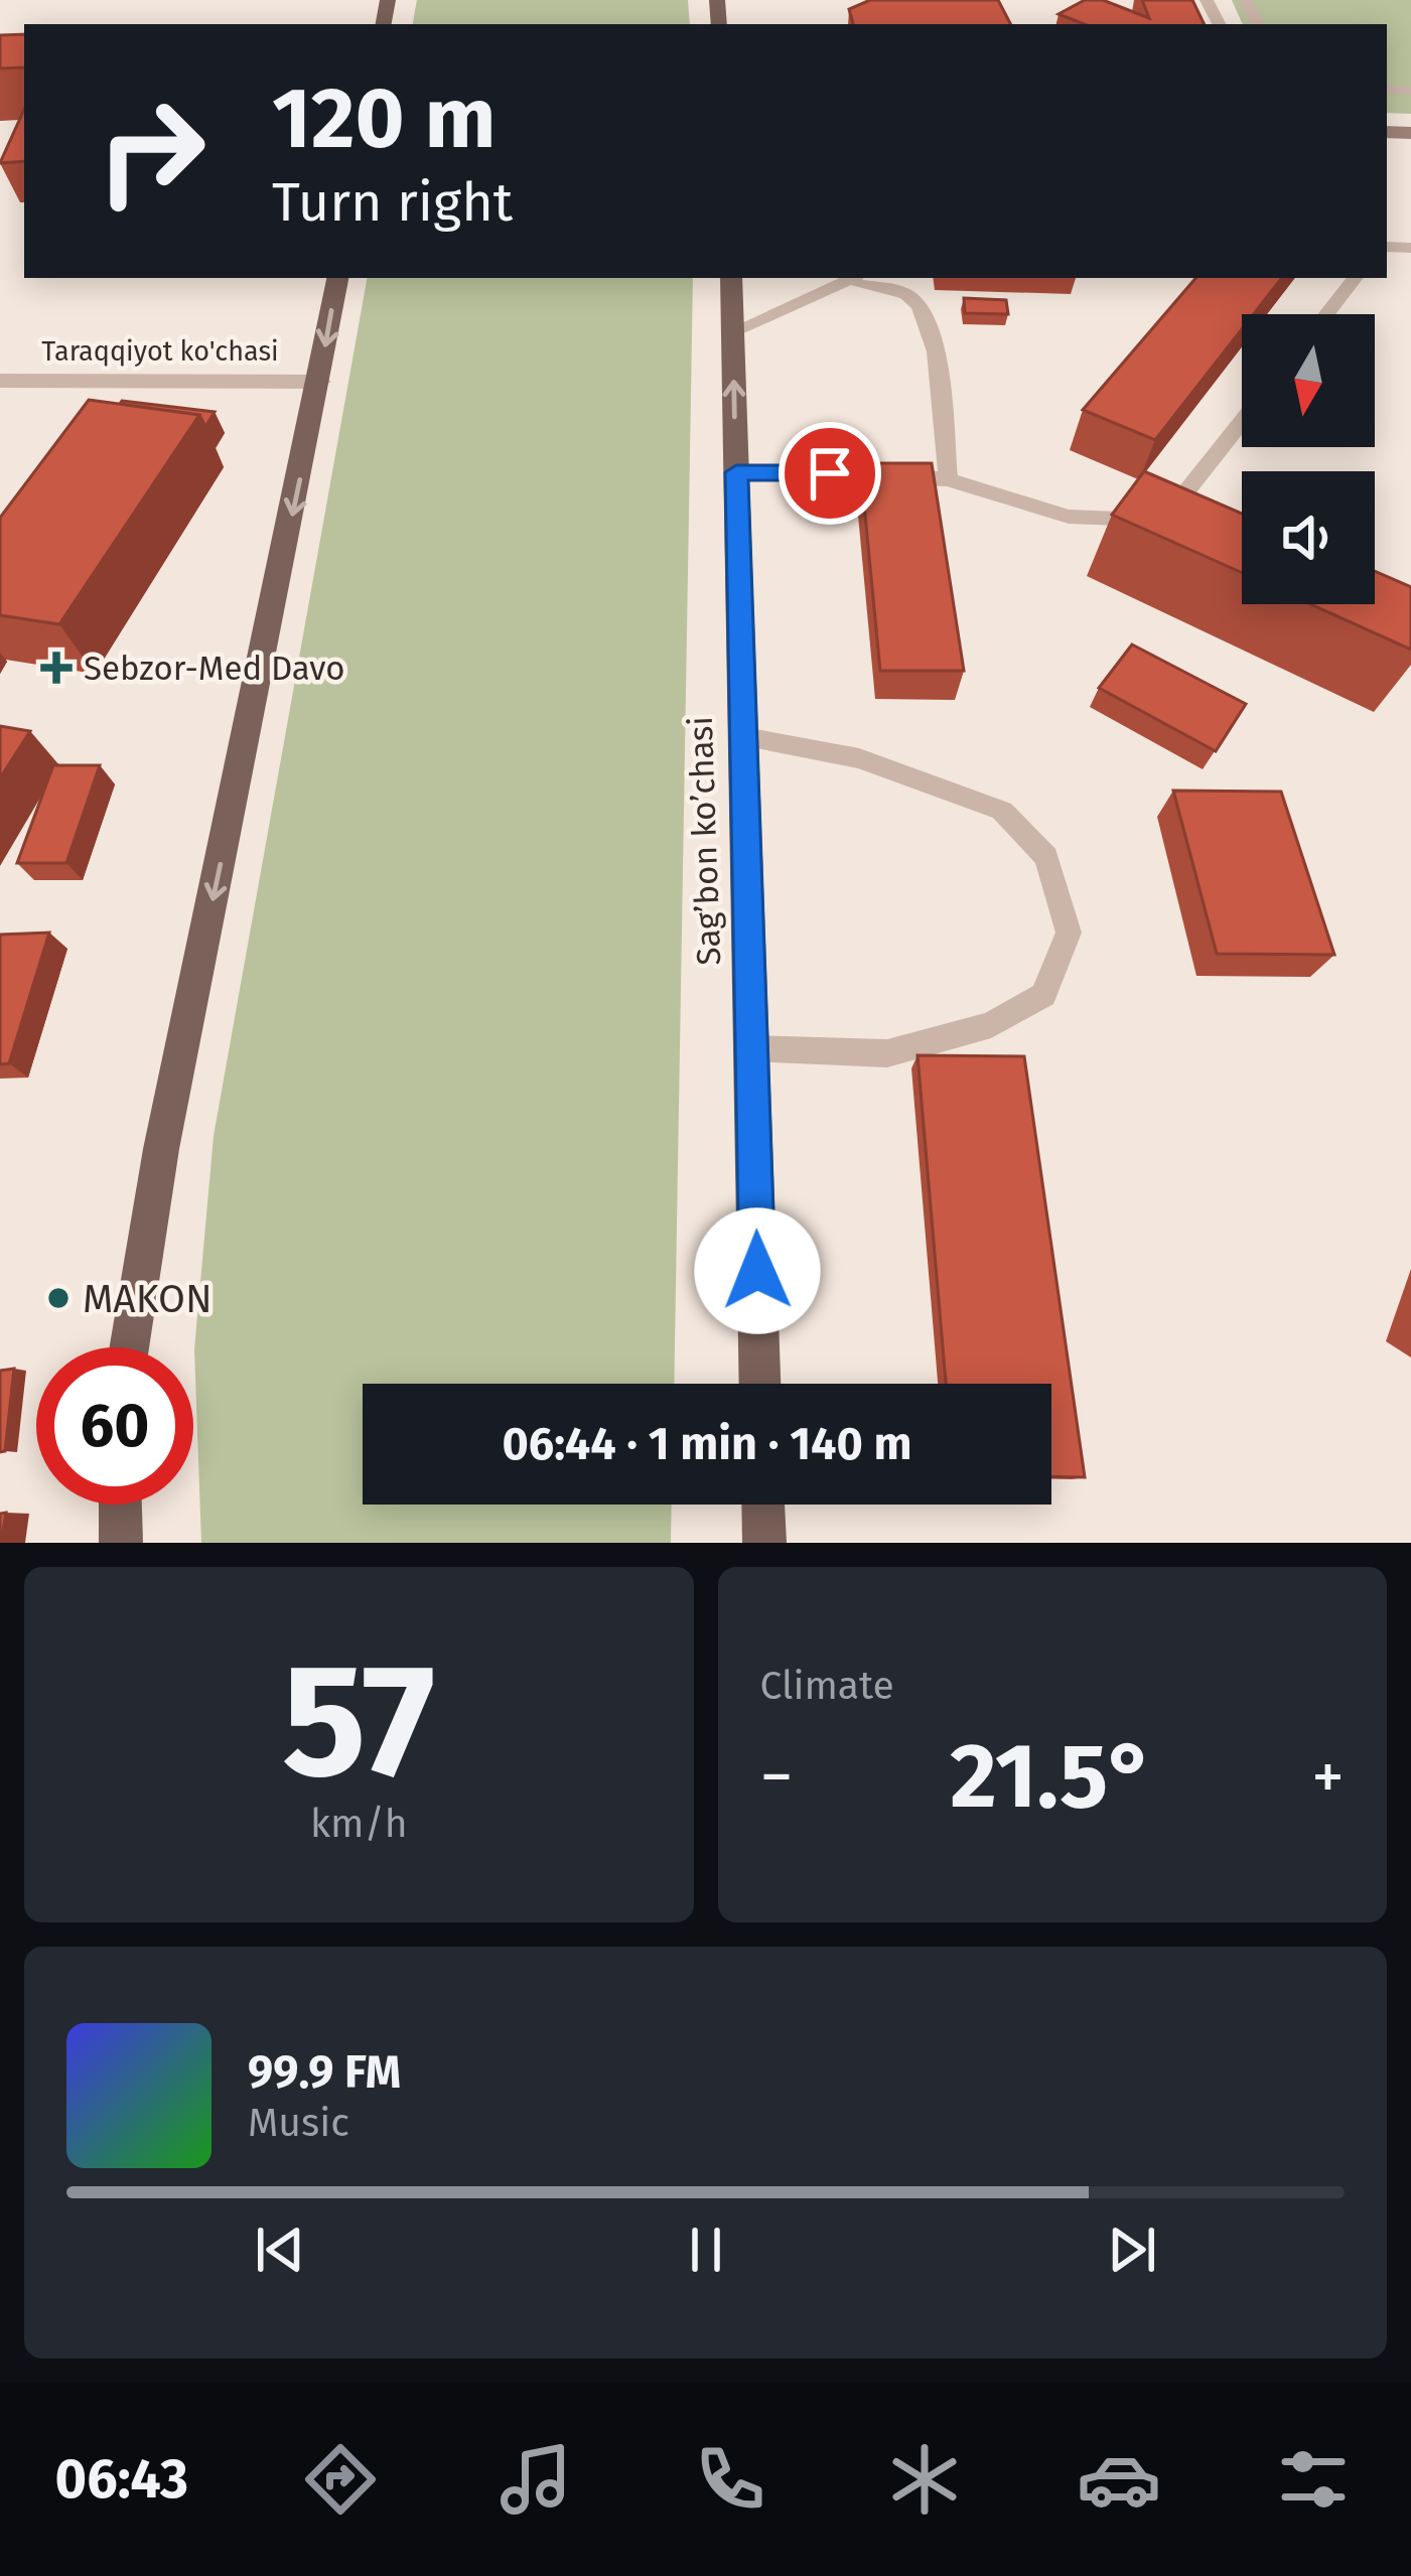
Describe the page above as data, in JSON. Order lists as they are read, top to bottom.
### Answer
{
  "streets": {
    "main road": ["Sag’bon ko’chasi"],
    "street": ["Taraqqiyot ko'chasi"]
  },
  "places": {
    "health": ["Sebzor-Med Davo"],
    "other": ["MAKON"]
  },
  "north": "bottom",
  "page": {
    "turn": ["120 m", "Turn right"],
    "limit": "60",
    "trip": "06:44 · 1 min · 140 m",
    "tile": [
      ["57", "km/h"],
      "Climate"
    ],
    "heat": ["−", "21.5°", "+"],
    "song": ["99.9 FM", "Music"],
    "tabs": "06:43"
  }
}
